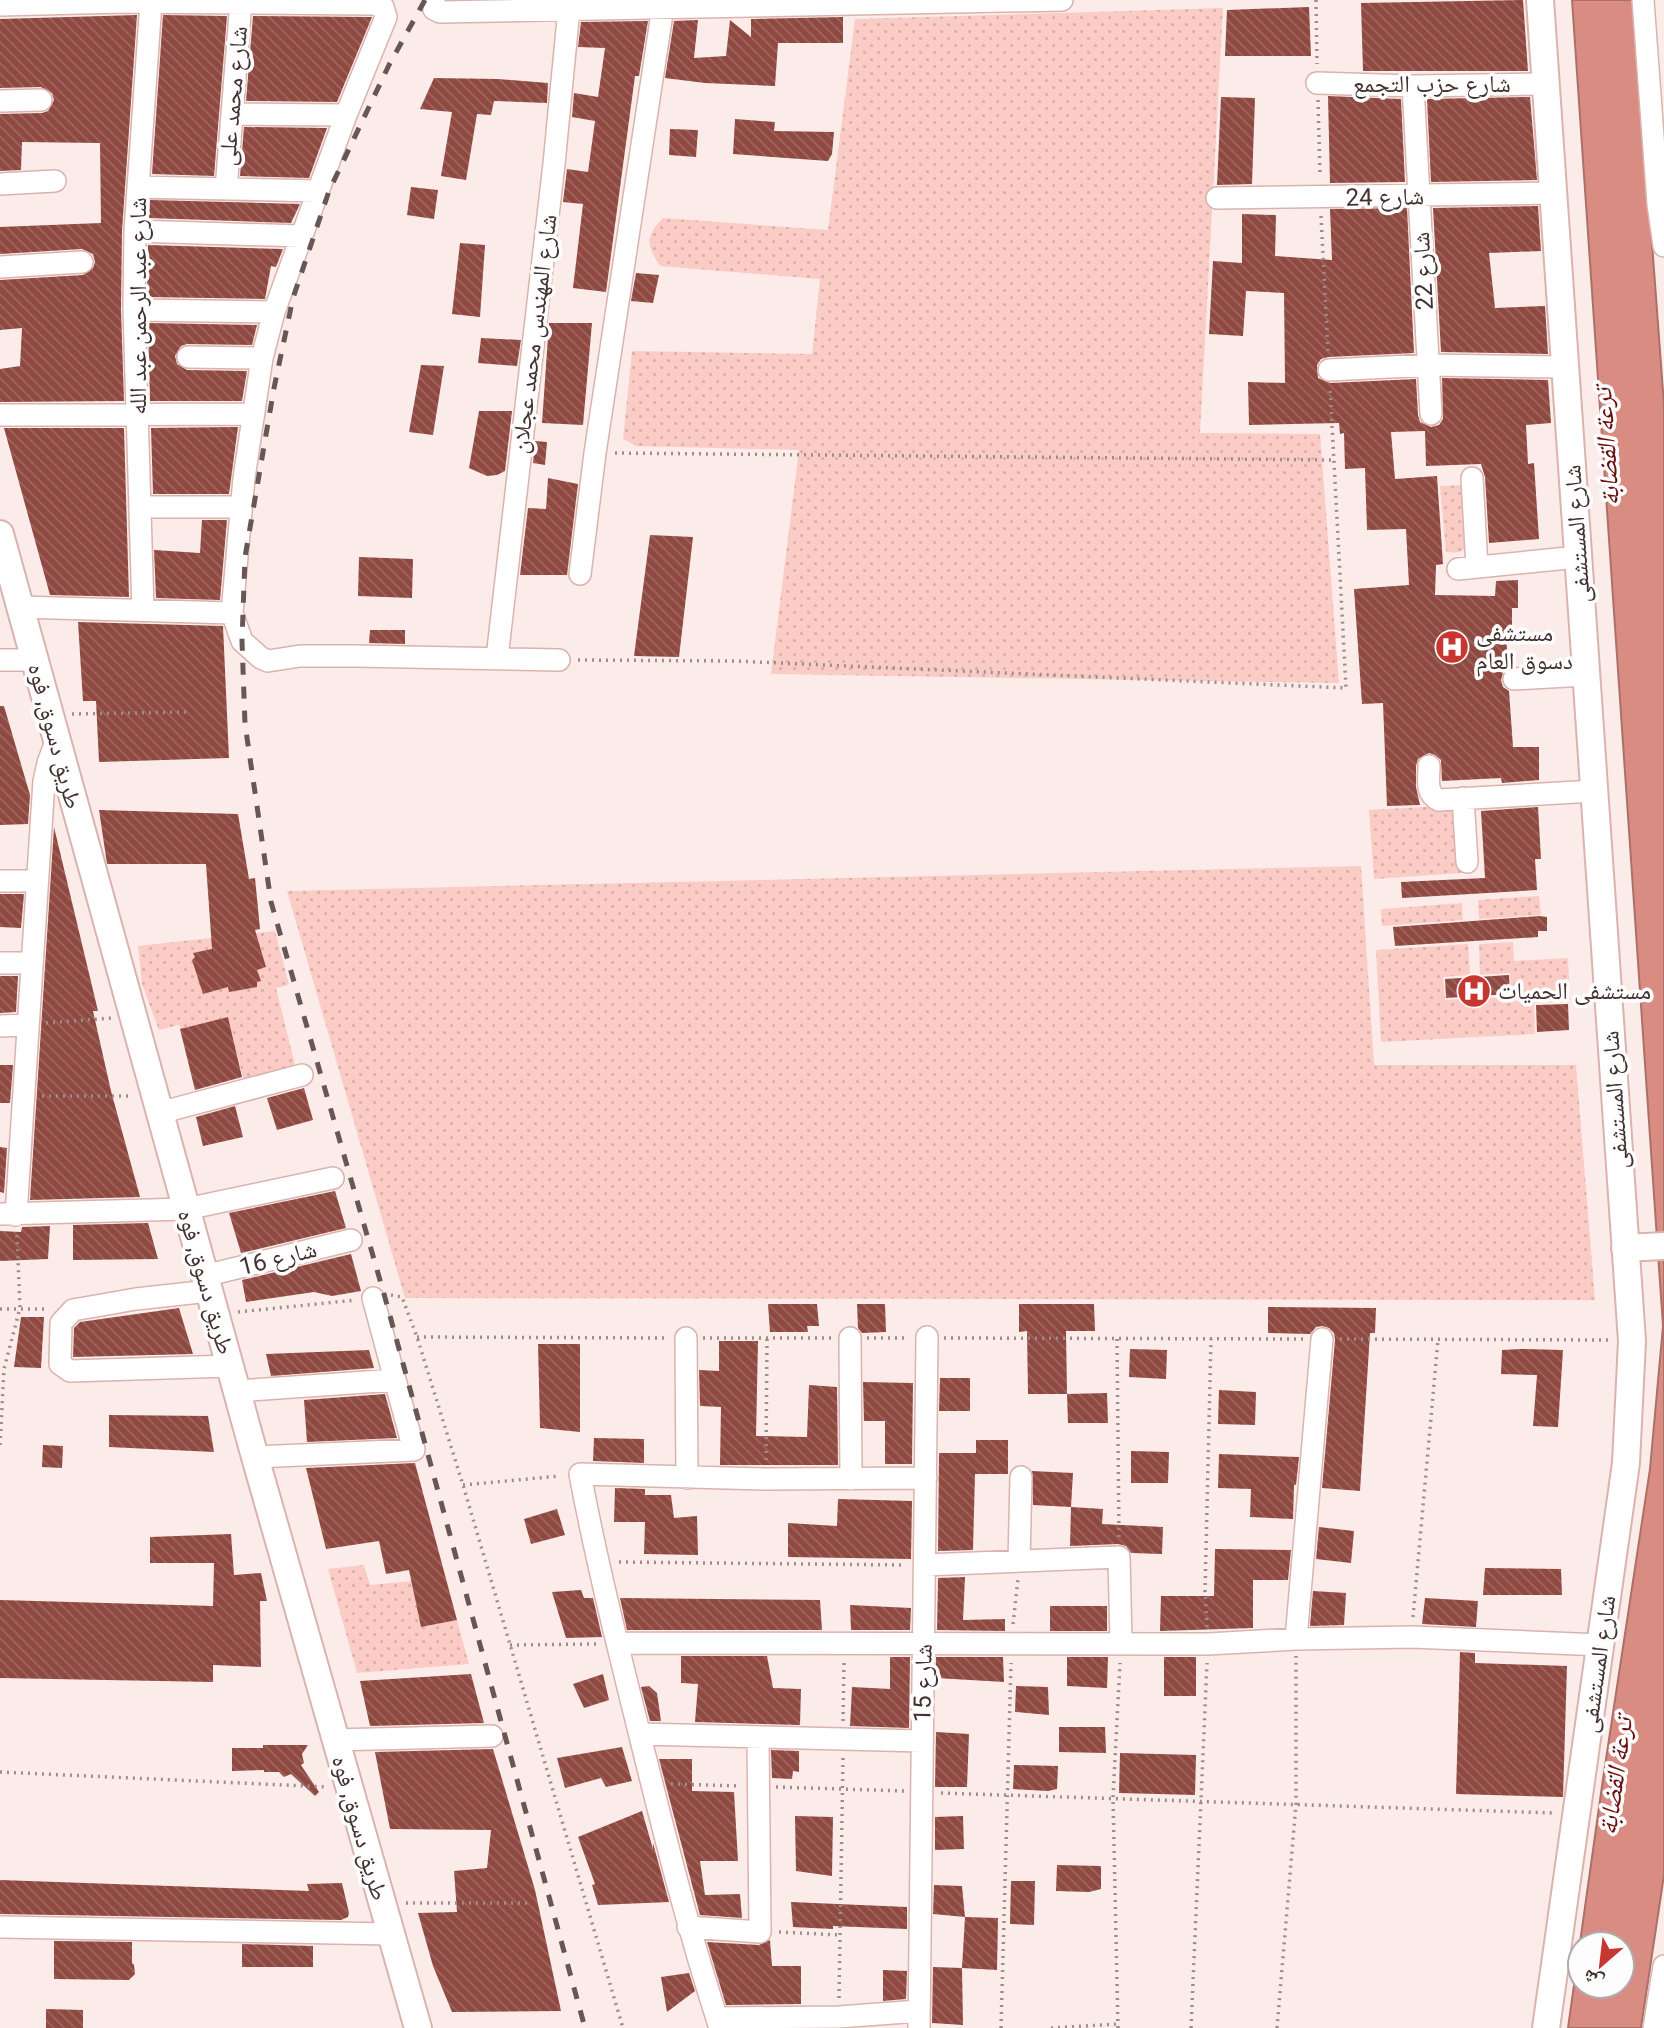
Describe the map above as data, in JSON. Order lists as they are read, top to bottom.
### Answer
{
  "streets": {
    "main road": ["شارع المستشفى", "طريق دسوق, فوه"],
    "street": [
      "شارع حزب التجمع",
      "شارع محمد على",
      "شارع 24",
      "شارع 22",
      "شارع عبد الرحمن عبد الله",
      "شارع المهندس محمد عجلان",
      "شارع 16",
      "شارع 15"
    ]
  },
  "crossings": [
    ["شارع حزب التجمع", "شارع 22"],
    ["شارع حزب التجمع", "شارع المستشفى"],
    ["شارع 24", "شارع 22"],
    ["شارع 24", "شارع المستشفى"],
    ["طريق دسوق, فوه", "شارع 16"]
  ],
  "water": ["ترعة القضابة"],
  "places": {
    "hospital": ["مستشفى دسوق العام", "مستشفى الحميات"]
  },
  "north": "bottom left"
}
